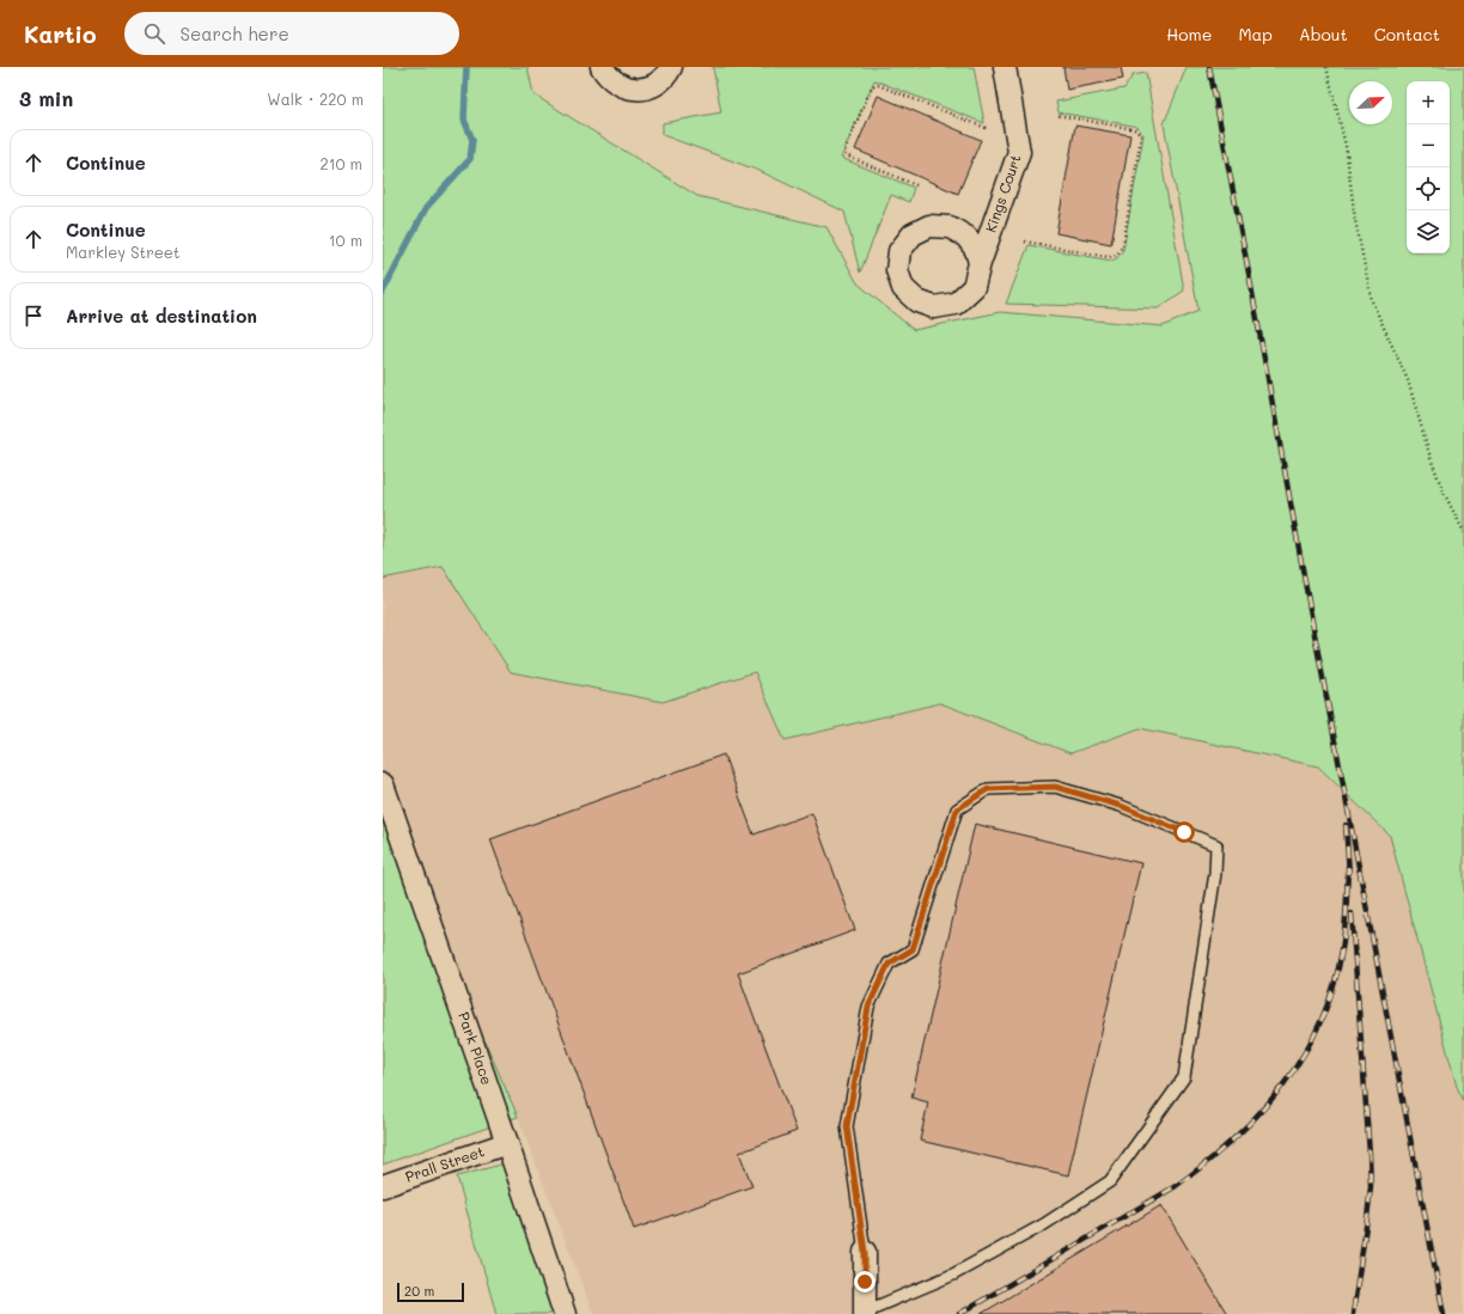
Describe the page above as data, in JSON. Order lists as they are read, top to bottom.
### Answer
{
  "streets": {
    "street": ["Kings Court", "Park Place", "Prall Street"]
  },
  "crossings": [
    ["Park Place", "Prall Street"]
  ],
  "scale_bar": "20 m",
  "north": "top right",
  "page": {
    "header": "Kartio",
    "search": "Search here",
    "nav": [
      "Home",
      "Map",
      "About",
      "Contact"
    ],
    "heading": ["3 min", "Walk · 220 m"],
    "map_buttons": ["+", "−"],
    "list": [
      ["Continue", "210 m"],
      ["Continue", "Markley Street", "10 m"],
      "Arrive at destination"
    ],
    "scale": "20 m"
  }
}
